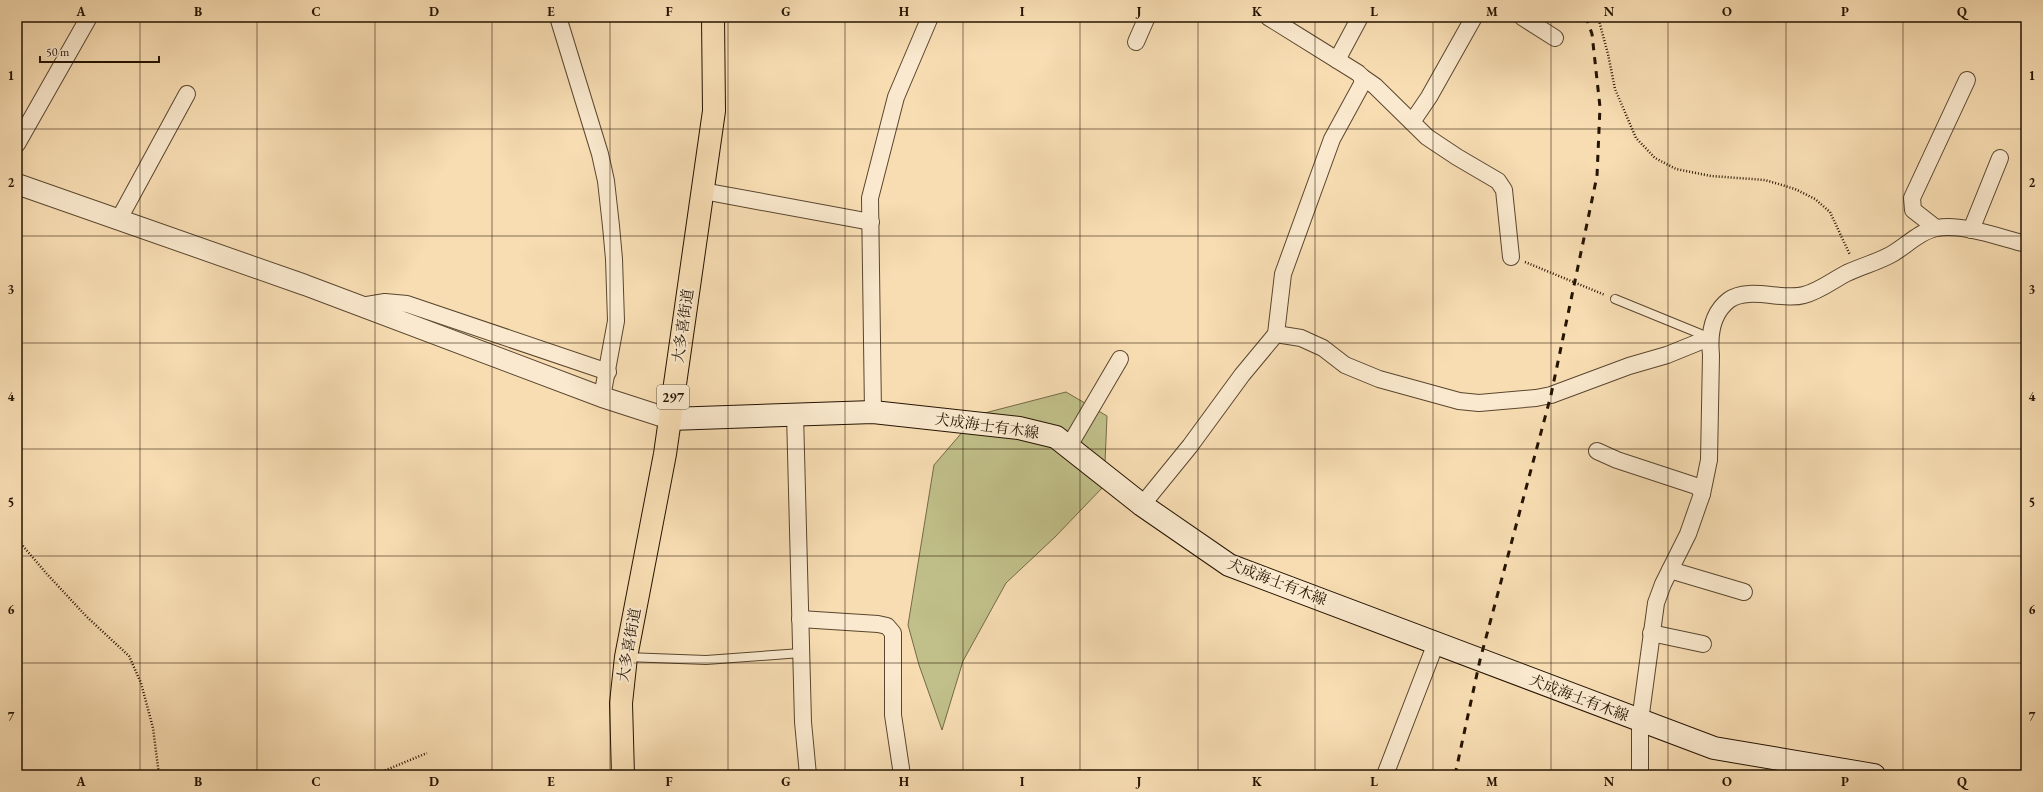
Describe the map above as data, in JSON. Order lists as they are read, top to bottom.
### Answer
{
  "streets": {
    "highway": ["大多喜街道", "297"],
    "main road": ["犬成海士有木線"]
  },
  "crossings": [
    ["大多喜街道", "犬成海士有木線"]
  ],
  "scale_bar": "50 m",
  "grid": {
    "columns": [
      "A",
      "B",
      "C",
      "D",
      "E",
      "F",
      "G",
      "H",
      "I",
      "J",
      "K",
      "L",
      "M",
      "N",
      "O",
      "P",
      "Q"
    ],
    "rows": [
      "1",
      "2",
      "3",
      "4",
      "5",
      "6",
      "7"
    ]
  }
}
